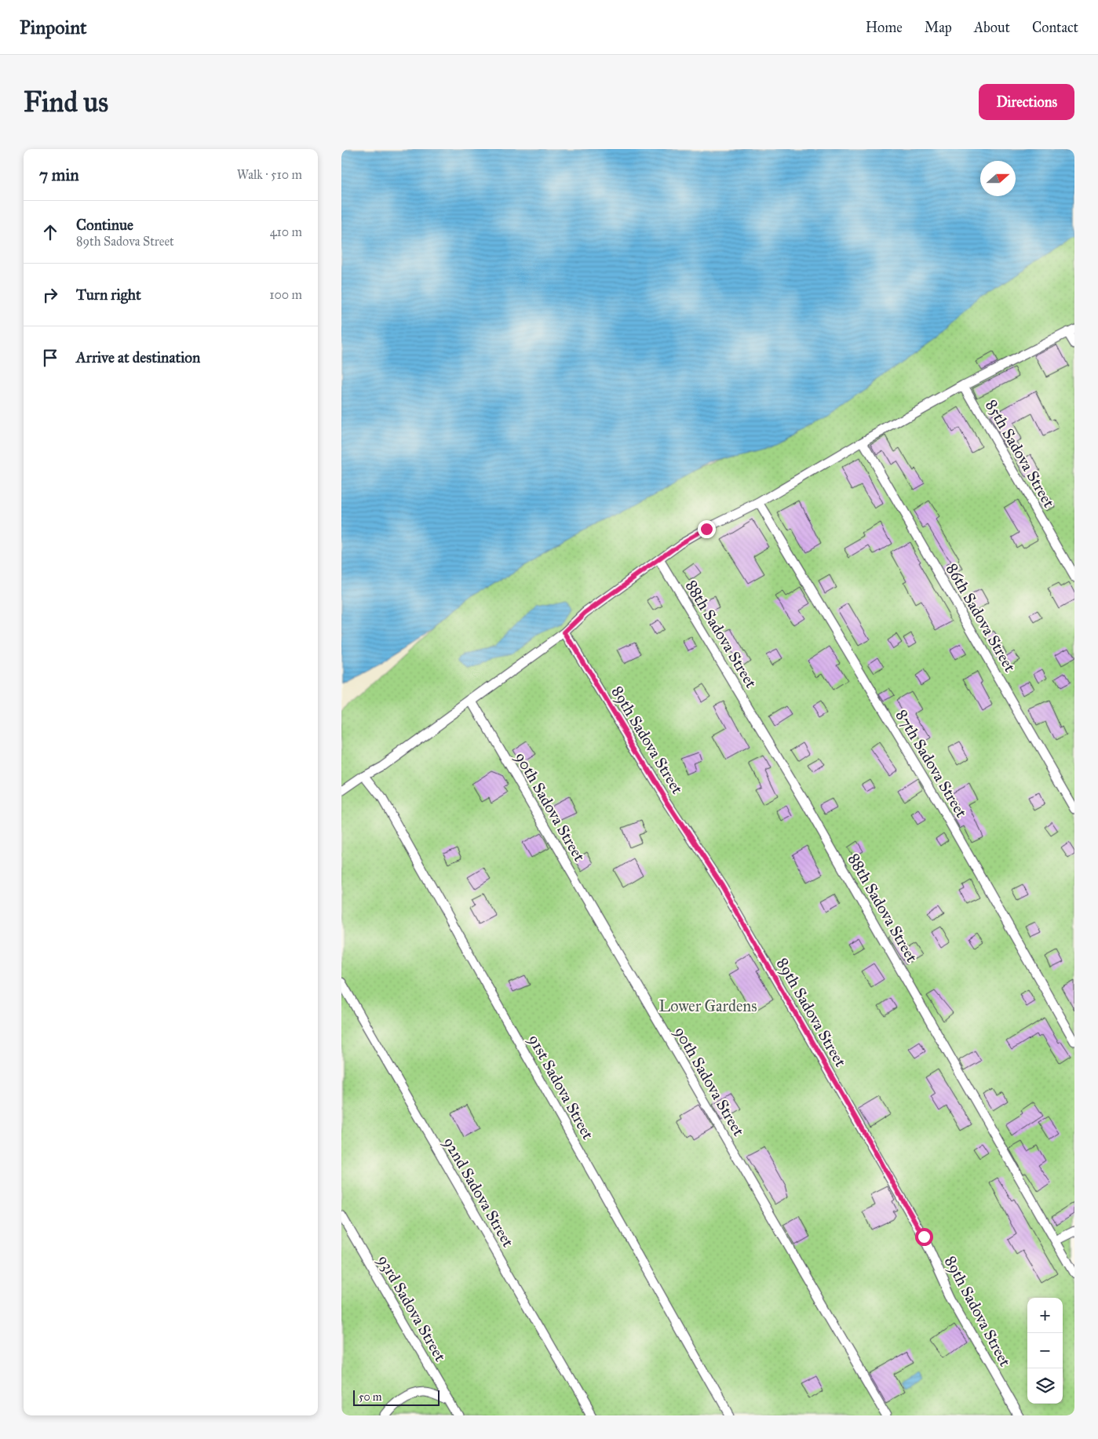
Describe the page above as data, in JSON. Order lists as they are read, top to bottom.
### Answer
{
  "streets": {
    "street": [
      "85th Sadova Street",
      "86th Sadova Street",
      "88th Sadova Street",
      "89th Sadova Street",
      "87th Sadova Street",
      "90th Sadova Street",
      "91st Sadova Street",
      "92nd Sadova Street",
      "93rd Sadova Street"
    ]
  },
  "parks": ["Lower Gardens"],
  "scale_bar": "50 m",
  "north": "right",
  "page": {
    "header": "Pinpoint",
    "nav": [
      "Home",
      "Map",
      "About",
      "Contact"
    ],
    "buttons": "Directions",
    "title": "Find us",
    "heading": ["7 min", "Walk · 510 m"],
    "list": [
      ["Continue", "89th Sadova Street", "410 m"],
      ["Turn right", "100 m"],
      "Arrive at destination"
    ],
    "map_buttons": ["+", "−"],
    "scale": "50 m"
  }
}
